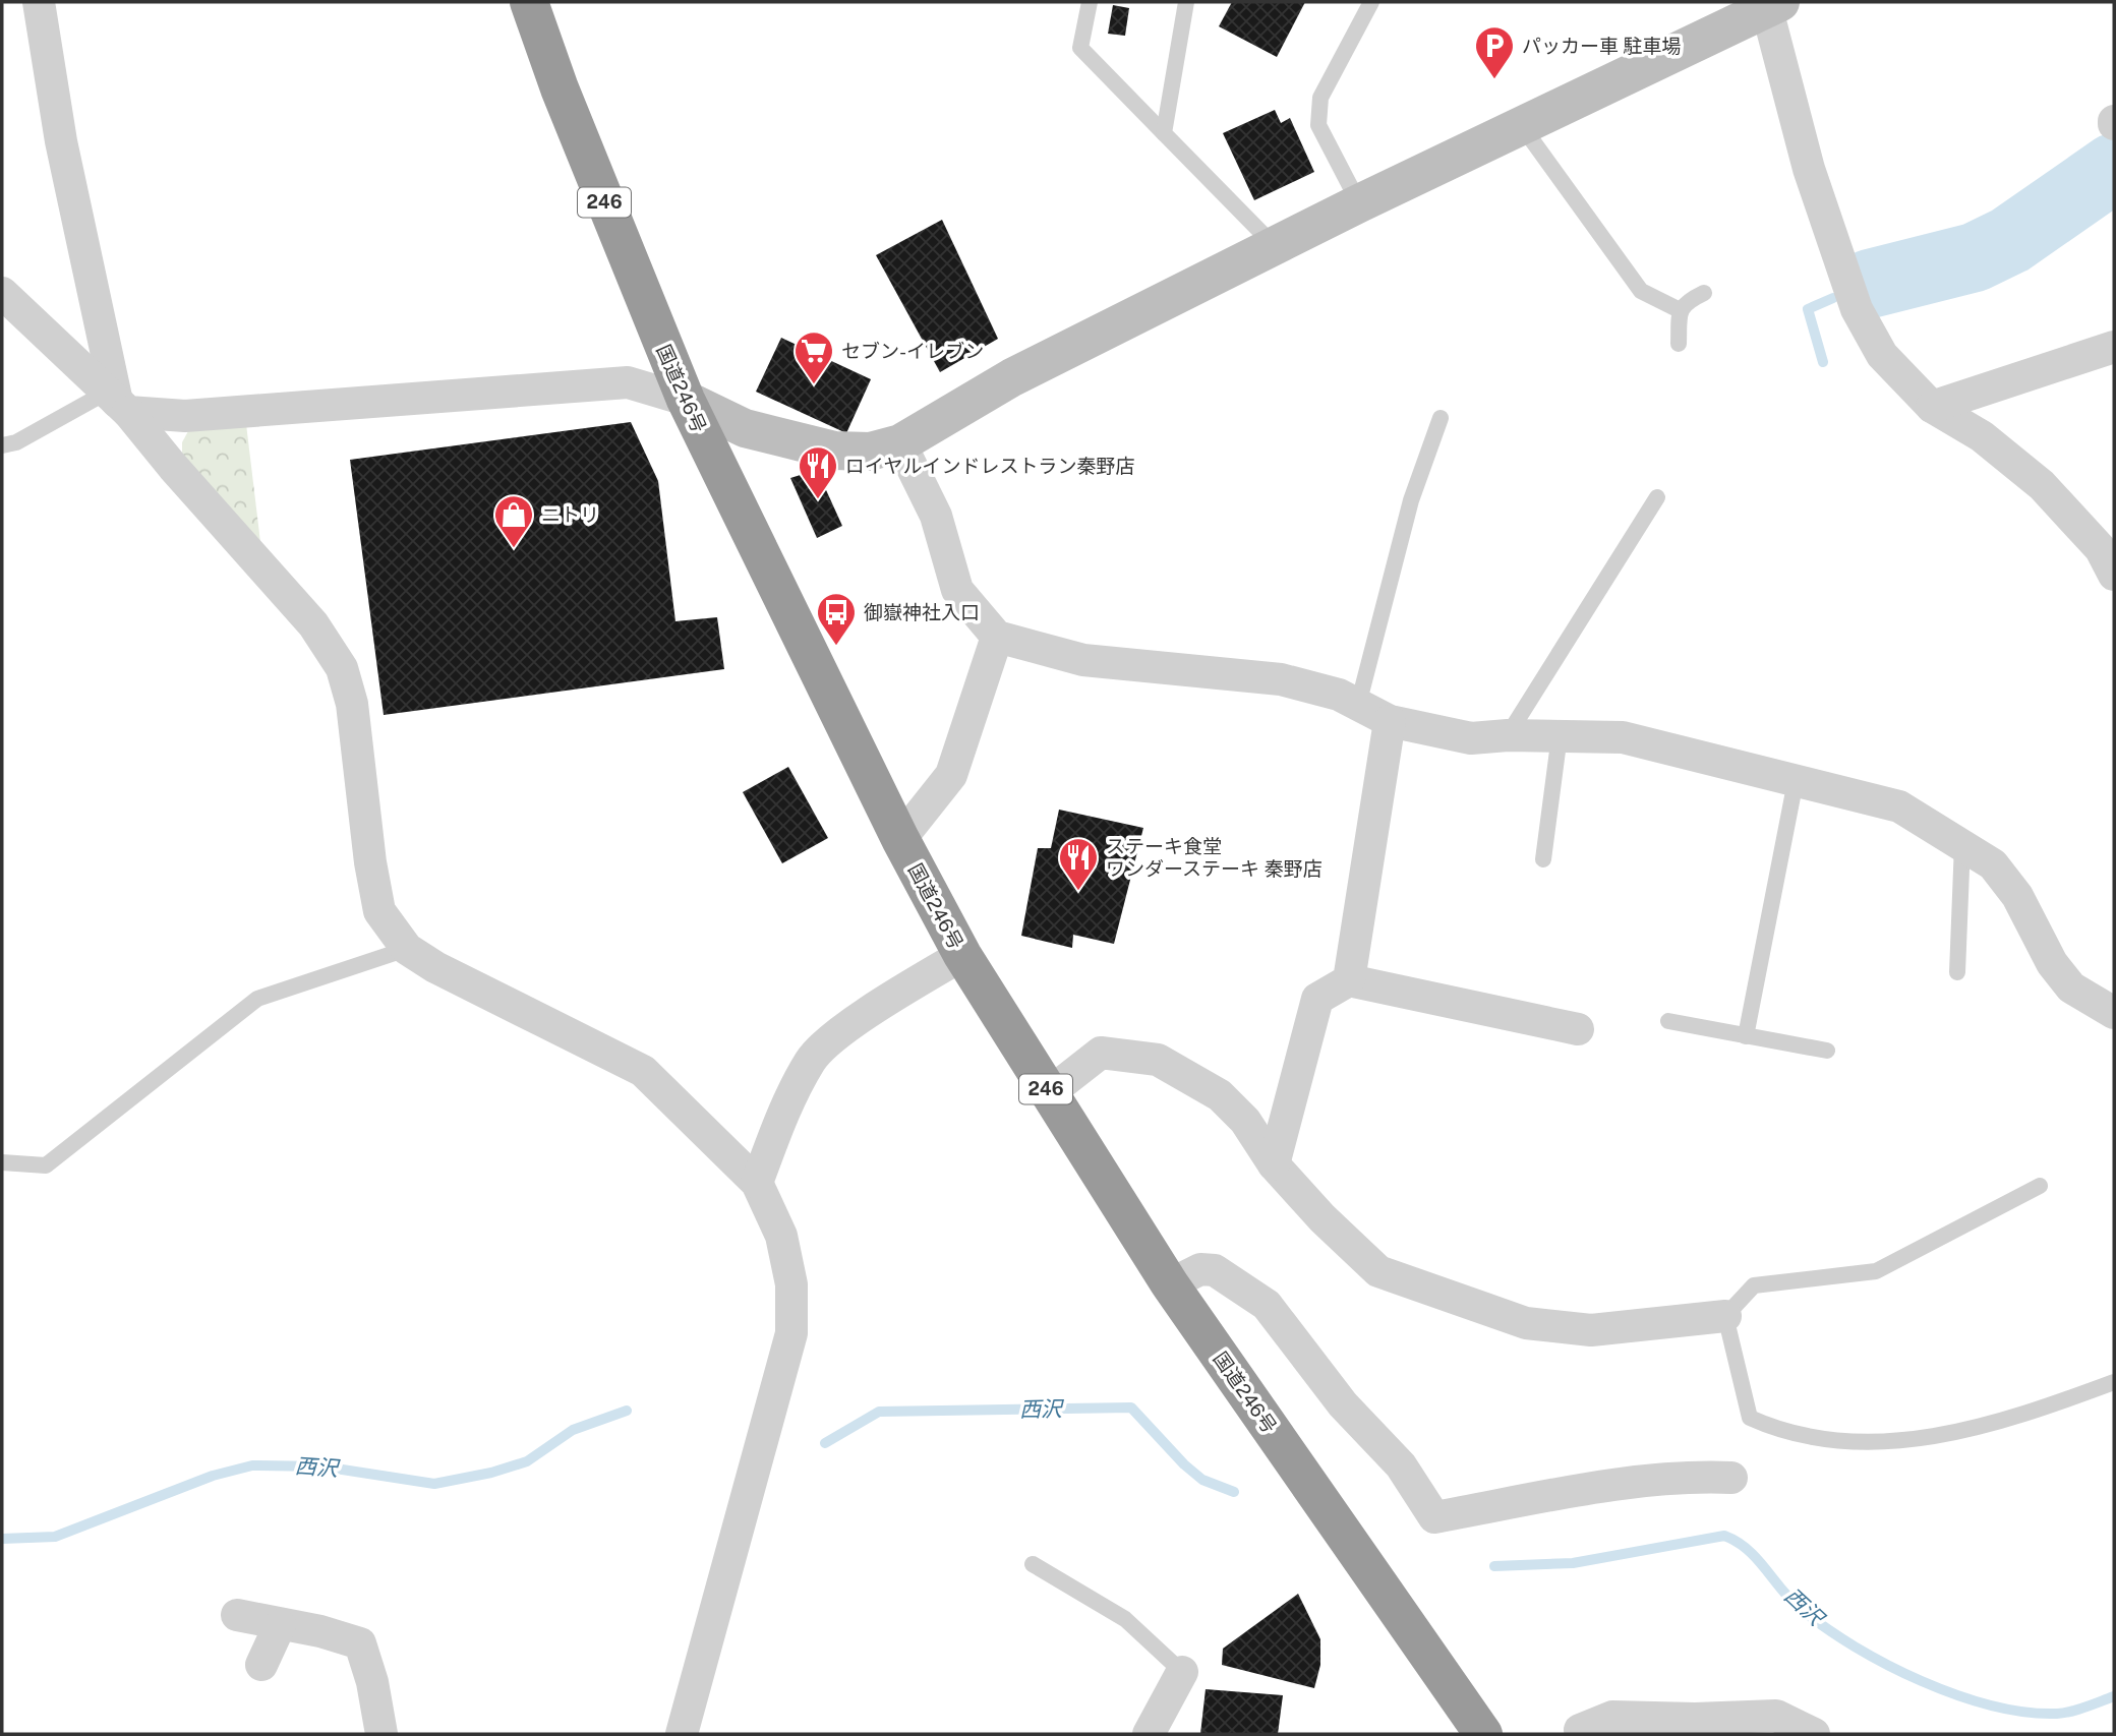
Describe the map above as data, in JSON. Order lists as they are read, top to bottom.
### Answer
{
  "streets": {
    "highway": ["246", "国道246号"]
  },
  "water": ["西沢"],
  "places": {
    "parking": ["パッカー車 駐車場"],
    "supermarket": ["セブン-イレブン"],
    "restaurant": ["ロイヤルインドレストラン秦野店", "ステーキ食堂 ワンダーステーキ 秦野店"],
    "shop": ["ニトリ"],
    "bus stop": ["御嶽神社入口"]
  }
}
